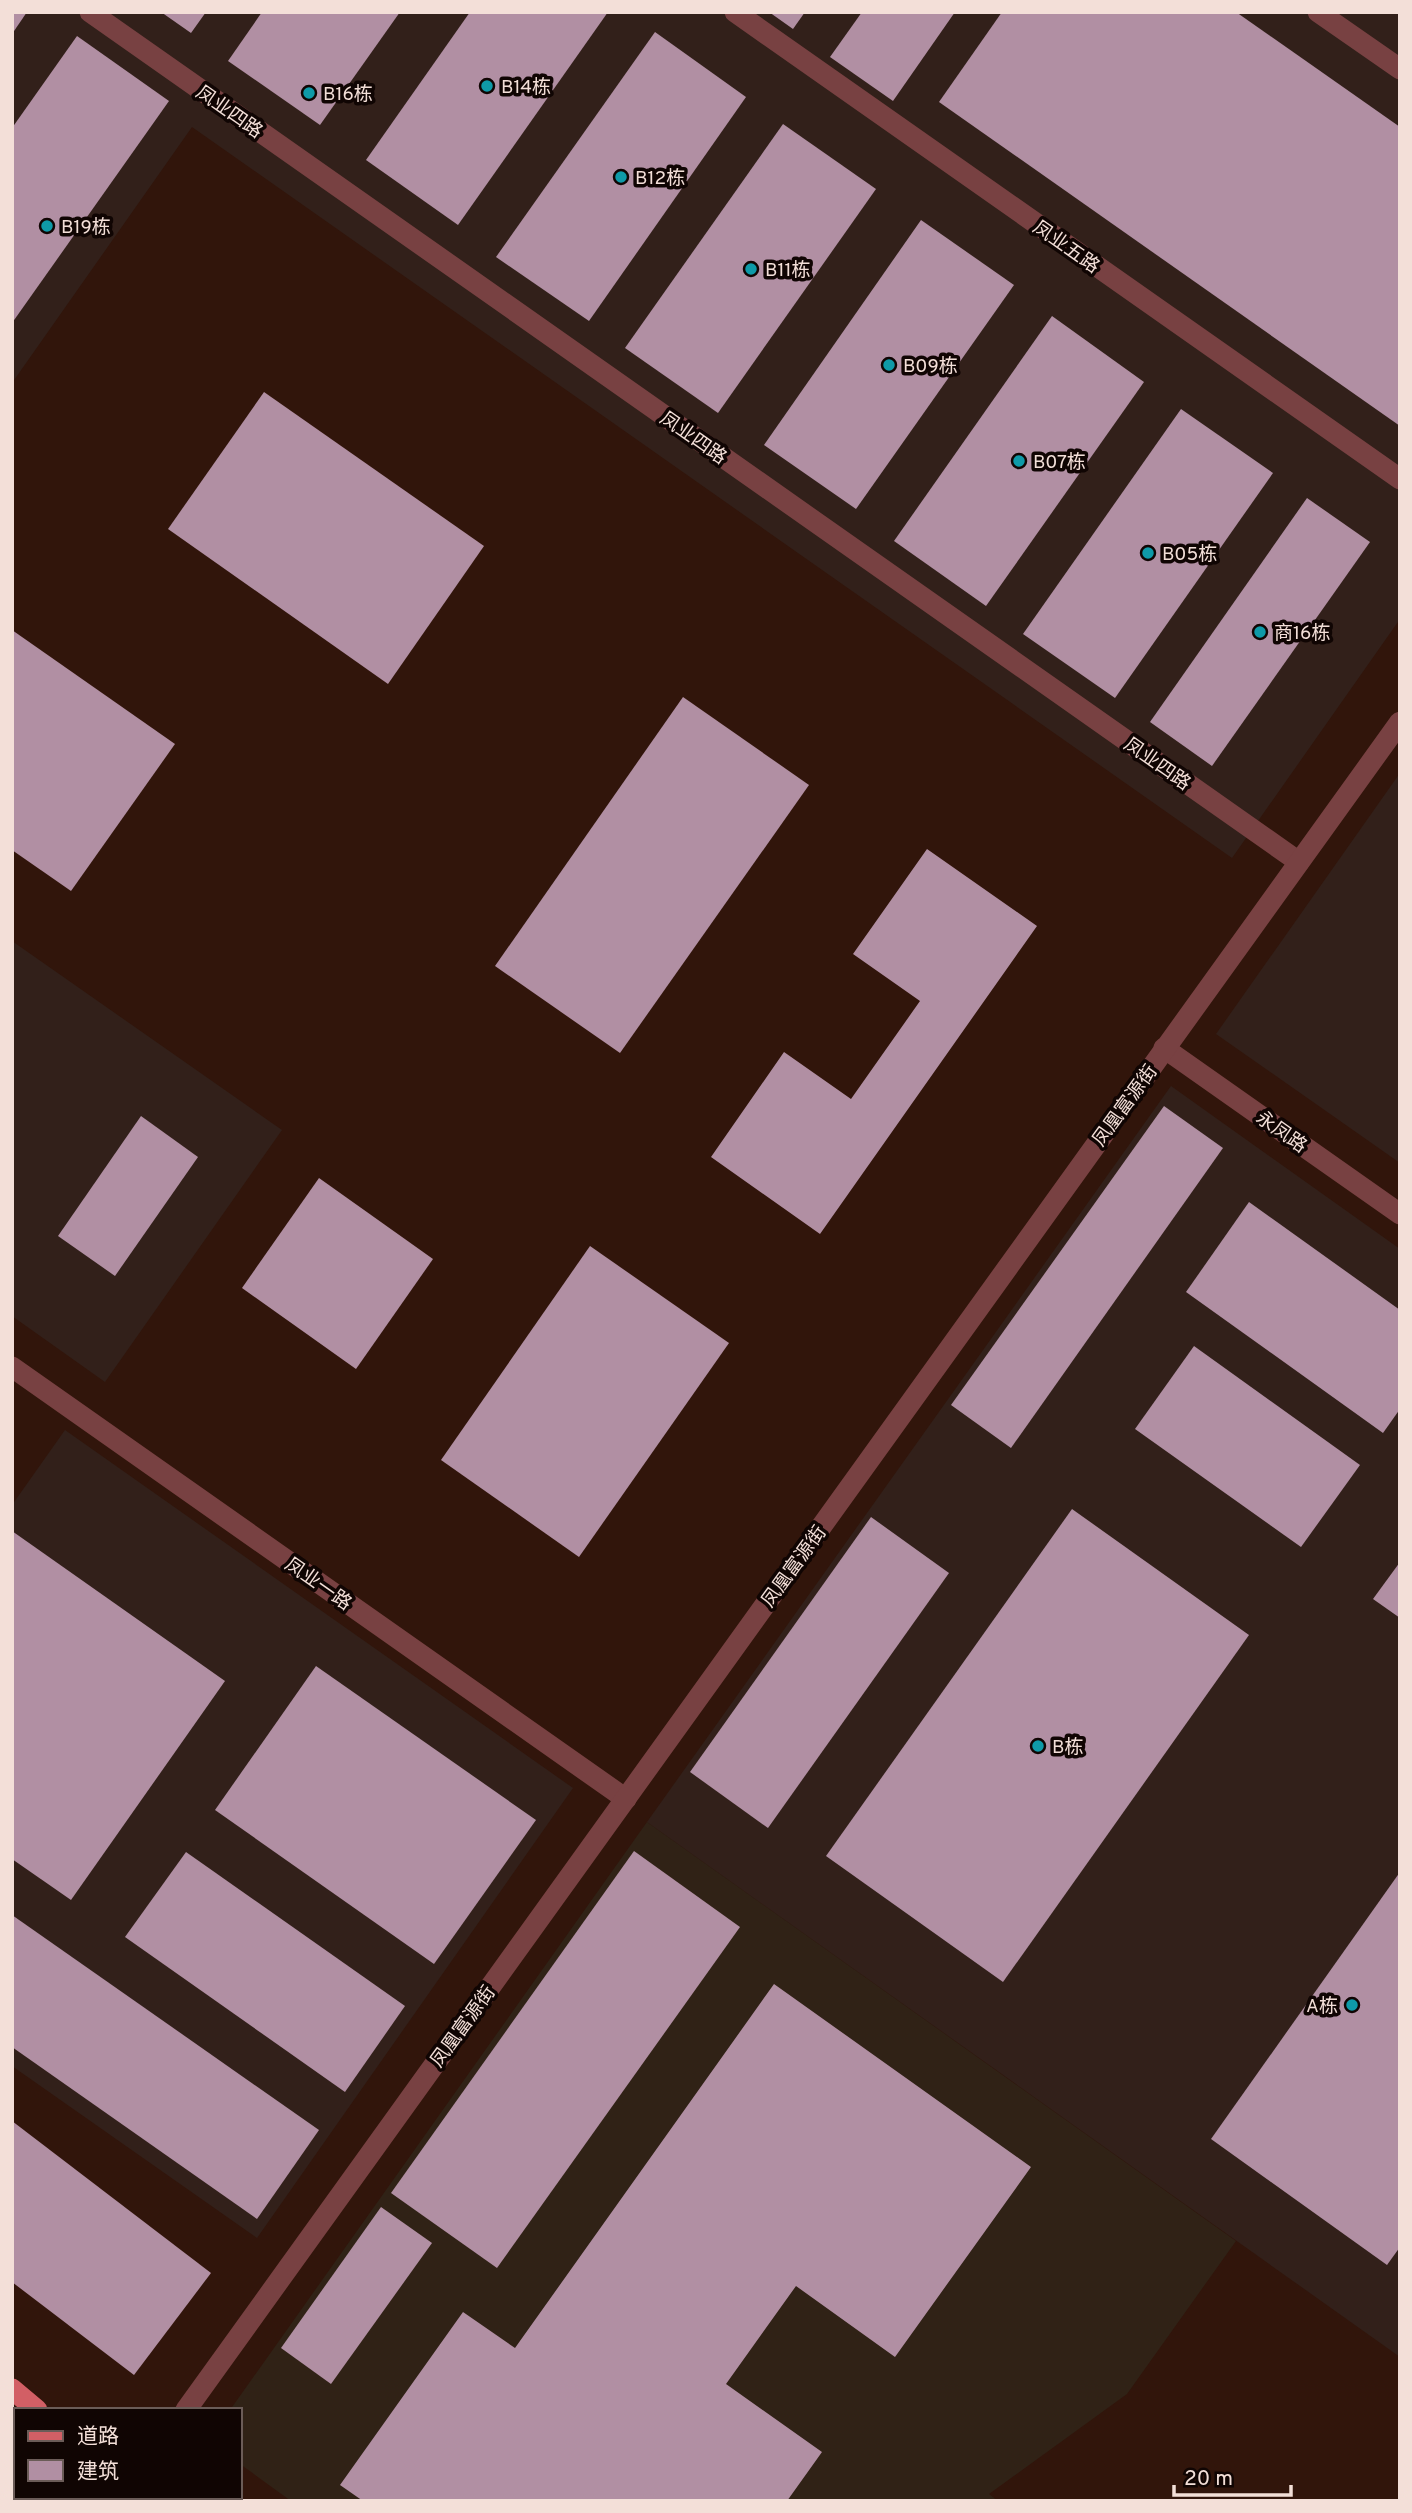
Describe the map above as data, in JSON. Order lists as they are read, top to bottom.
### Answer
{
  "streets": {
    "street": [
      "凤业四路",
      "凤业五路",
      "凤凰富源街",
      "永凤路",
      "凤业一路"
    ]
  },
  "crossings": [
    ["凤业四路", "凤凰富源街"],
    ["凤凰富源街", "永凤路"],
    ["凤凰富源街", "凤业一路"]
  ],
  "places": [
    "B14栋",
    "B16栋",
    "B12栋",
    "B19栋",
    "B11栋",
    "B09栋",
    "B07栋",
    "B05栋",
    "商16栋",
    "B栋",
    "A栋"
  ],
  "legend": ["道路", "建筑"],
  "scale_bar": "20 m"
}
